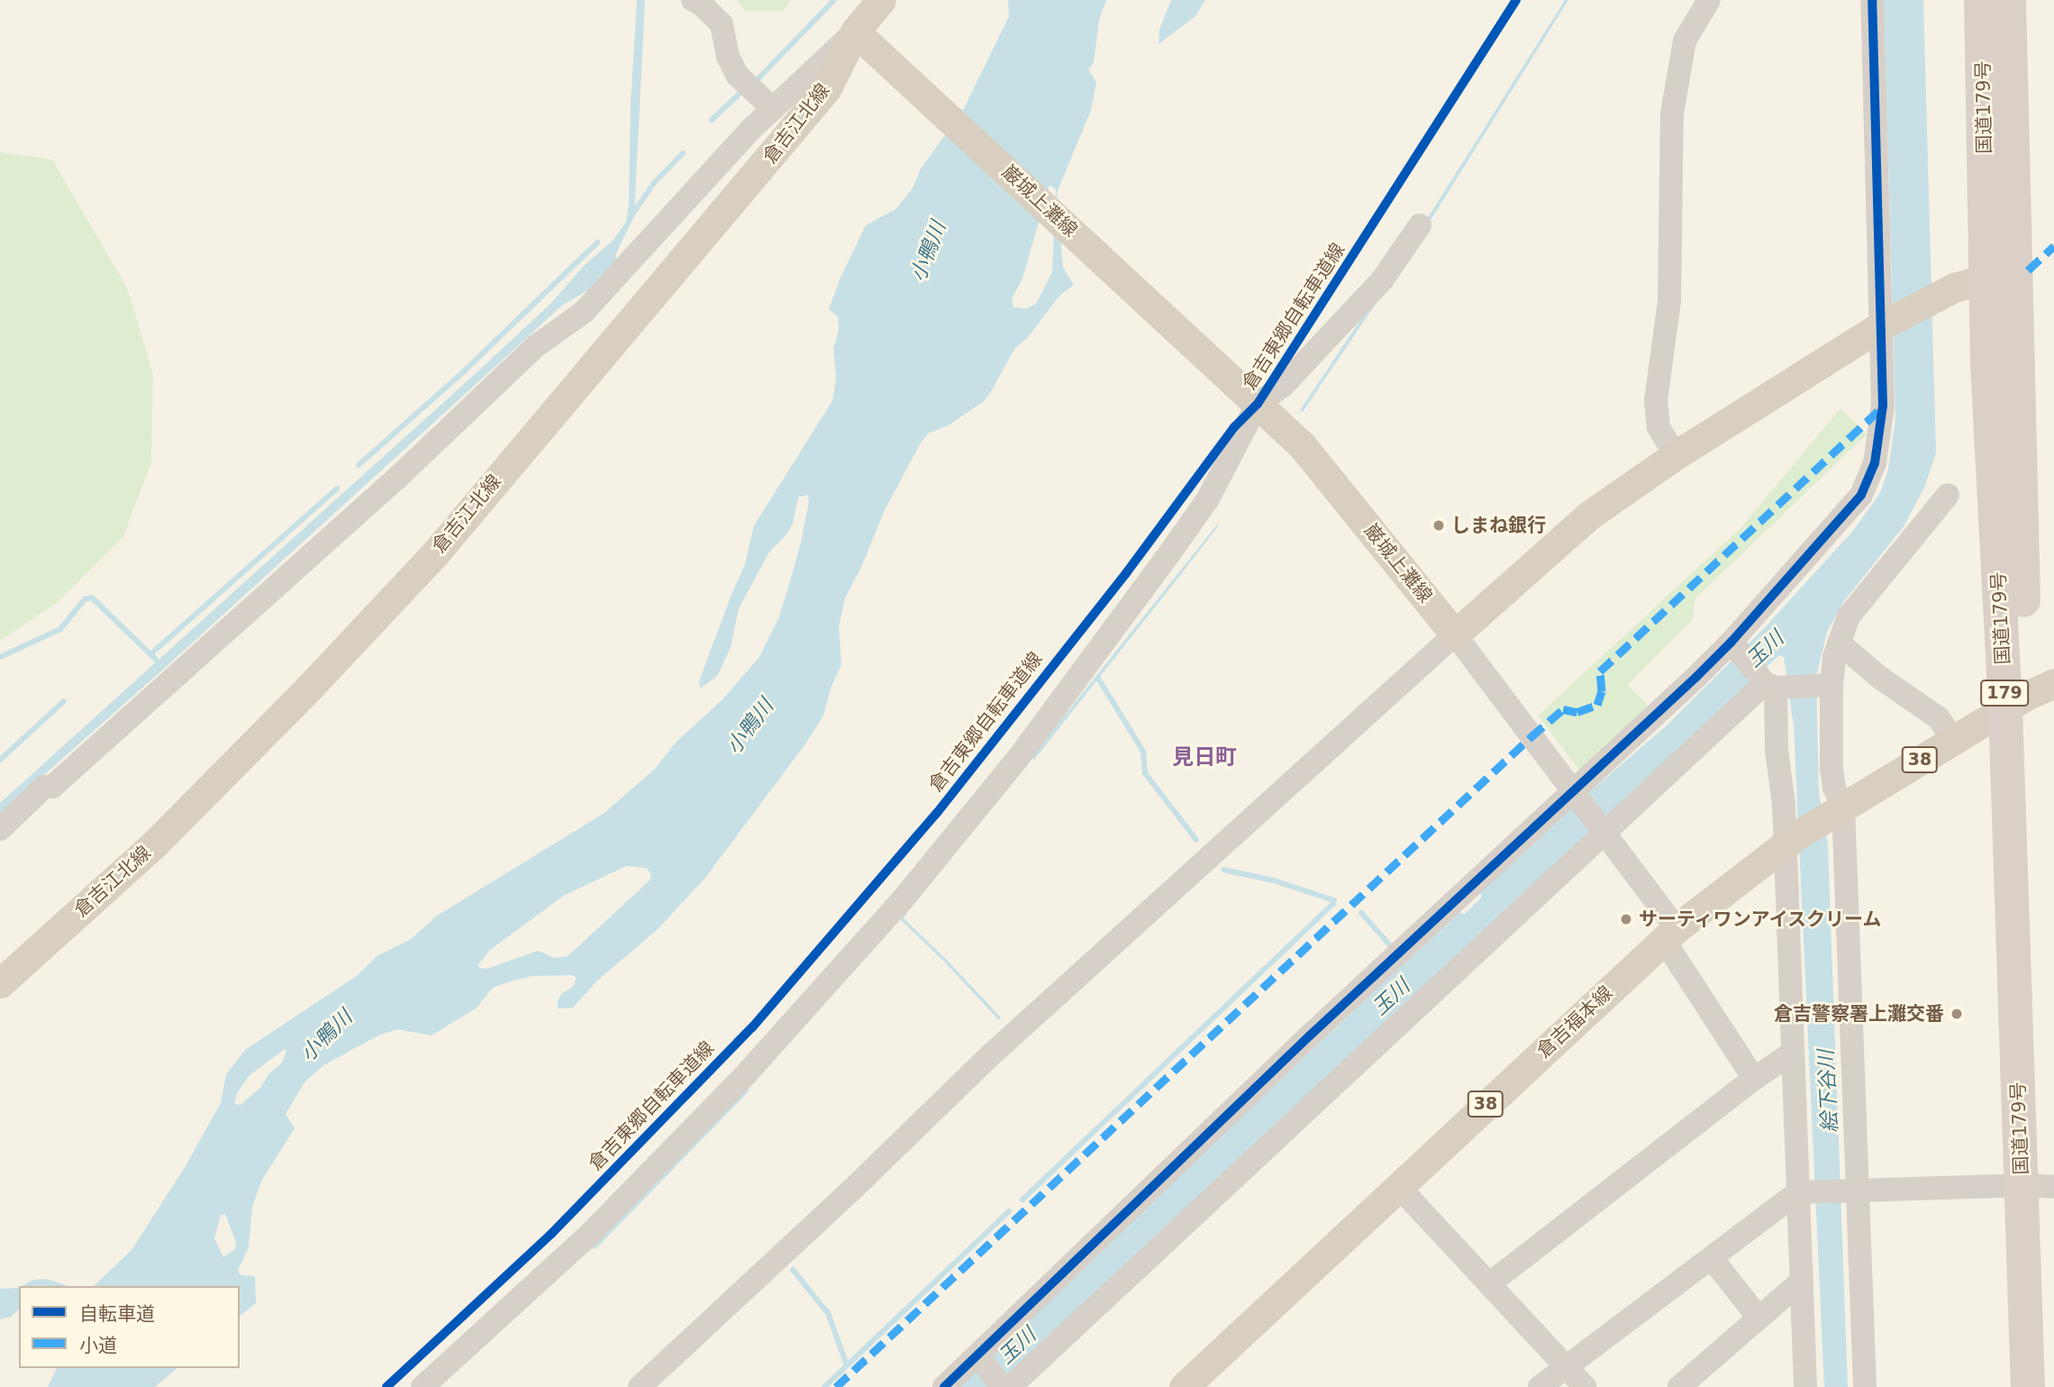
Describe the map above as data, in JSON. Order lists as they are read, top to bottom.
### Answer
{
  "streets": {
    "highway": ["国道179号", "179"],
    "main road": [
      "倉吉江北線",
      "巌城上灘線",
      "38",
      "倉吉福本線"
    ],
    "cycle path": ["倉吉東郷自転車道線"]
  },
  "crossings": [
    ["国道179号", "倉吉福本線"],
    ["倉吉江北線", "巌城上灘線"]
  ],
  "districts": ["見日町"],
  "water": ["小鴨川", "玉川", "絵下谷川"],
  "places": ["しまね銀行", "サーティワンアイスクリーム", "倉吉警察署上灘交番"],
  "legend": ["自転車道", "小道"]
}
